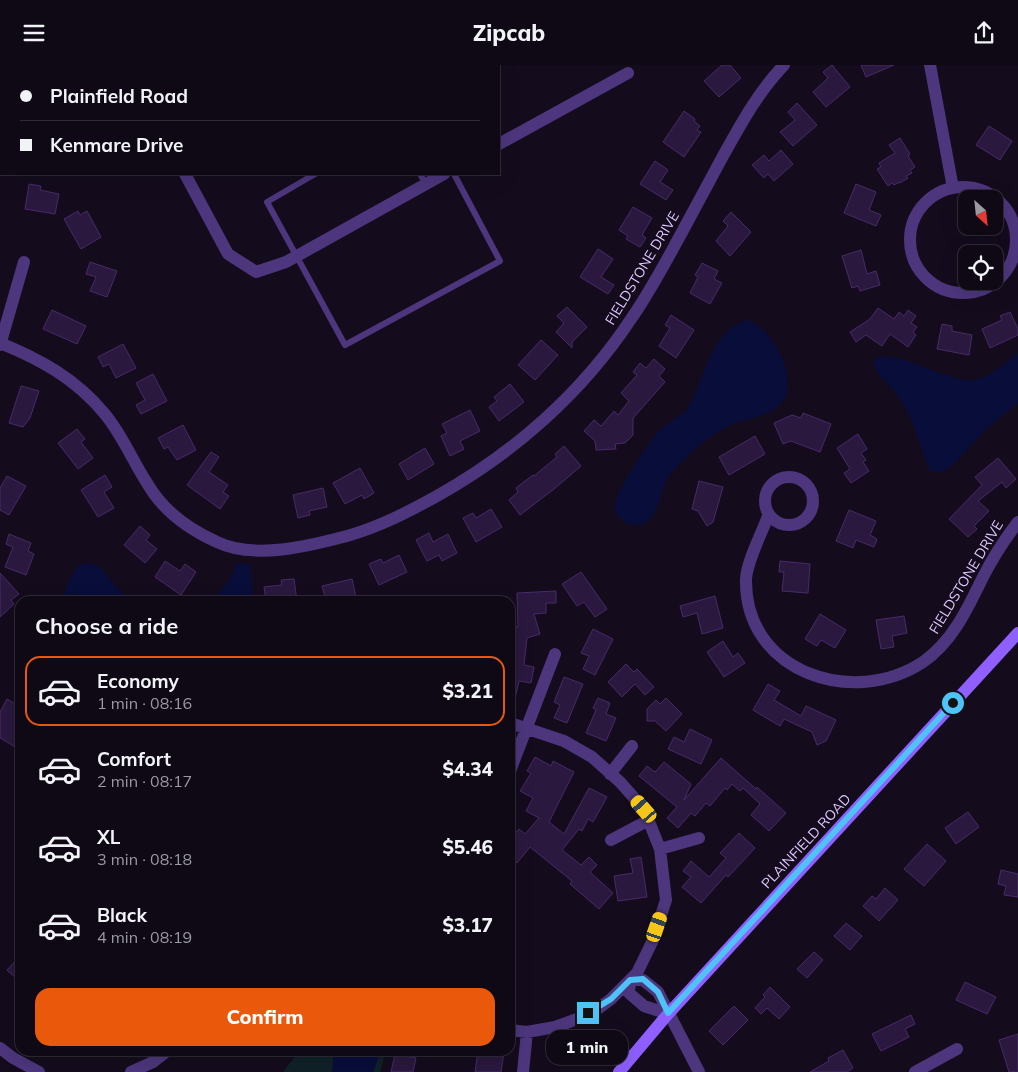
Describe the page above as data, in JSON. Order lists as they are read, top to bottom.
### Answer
{
  "streets": {
    "main road": ["PLAINFIELD ROAD"],
    "street": ["FIELDSTONE DRIVE"]
  },
  "north": "bottom right",
  "page": {
    "header": "Zipcab",
    "banner": ["Plainfield Road", "Kenmare Drive"],
    "heading": "Choose a ride",
    "list": [
      {
        "name": "Economy",
        "note": "1 min · 08:16",
        "value": "$3.21"
      },
      {
        "name": "Comfort",
        "note": "2 min · 08:17",
        "value": "$4.34"
      },
      {
        "name": "XL",
        "note": "3 min · 08:18",
        "value": "$5.46"
      },
      {
        "name": "Black",
        "note": "4 min · 08:19",
        "value": "$3.17"
      }
    ],
    "buttons": "Confirm",
    "bubble": "1 min"
  }
}
